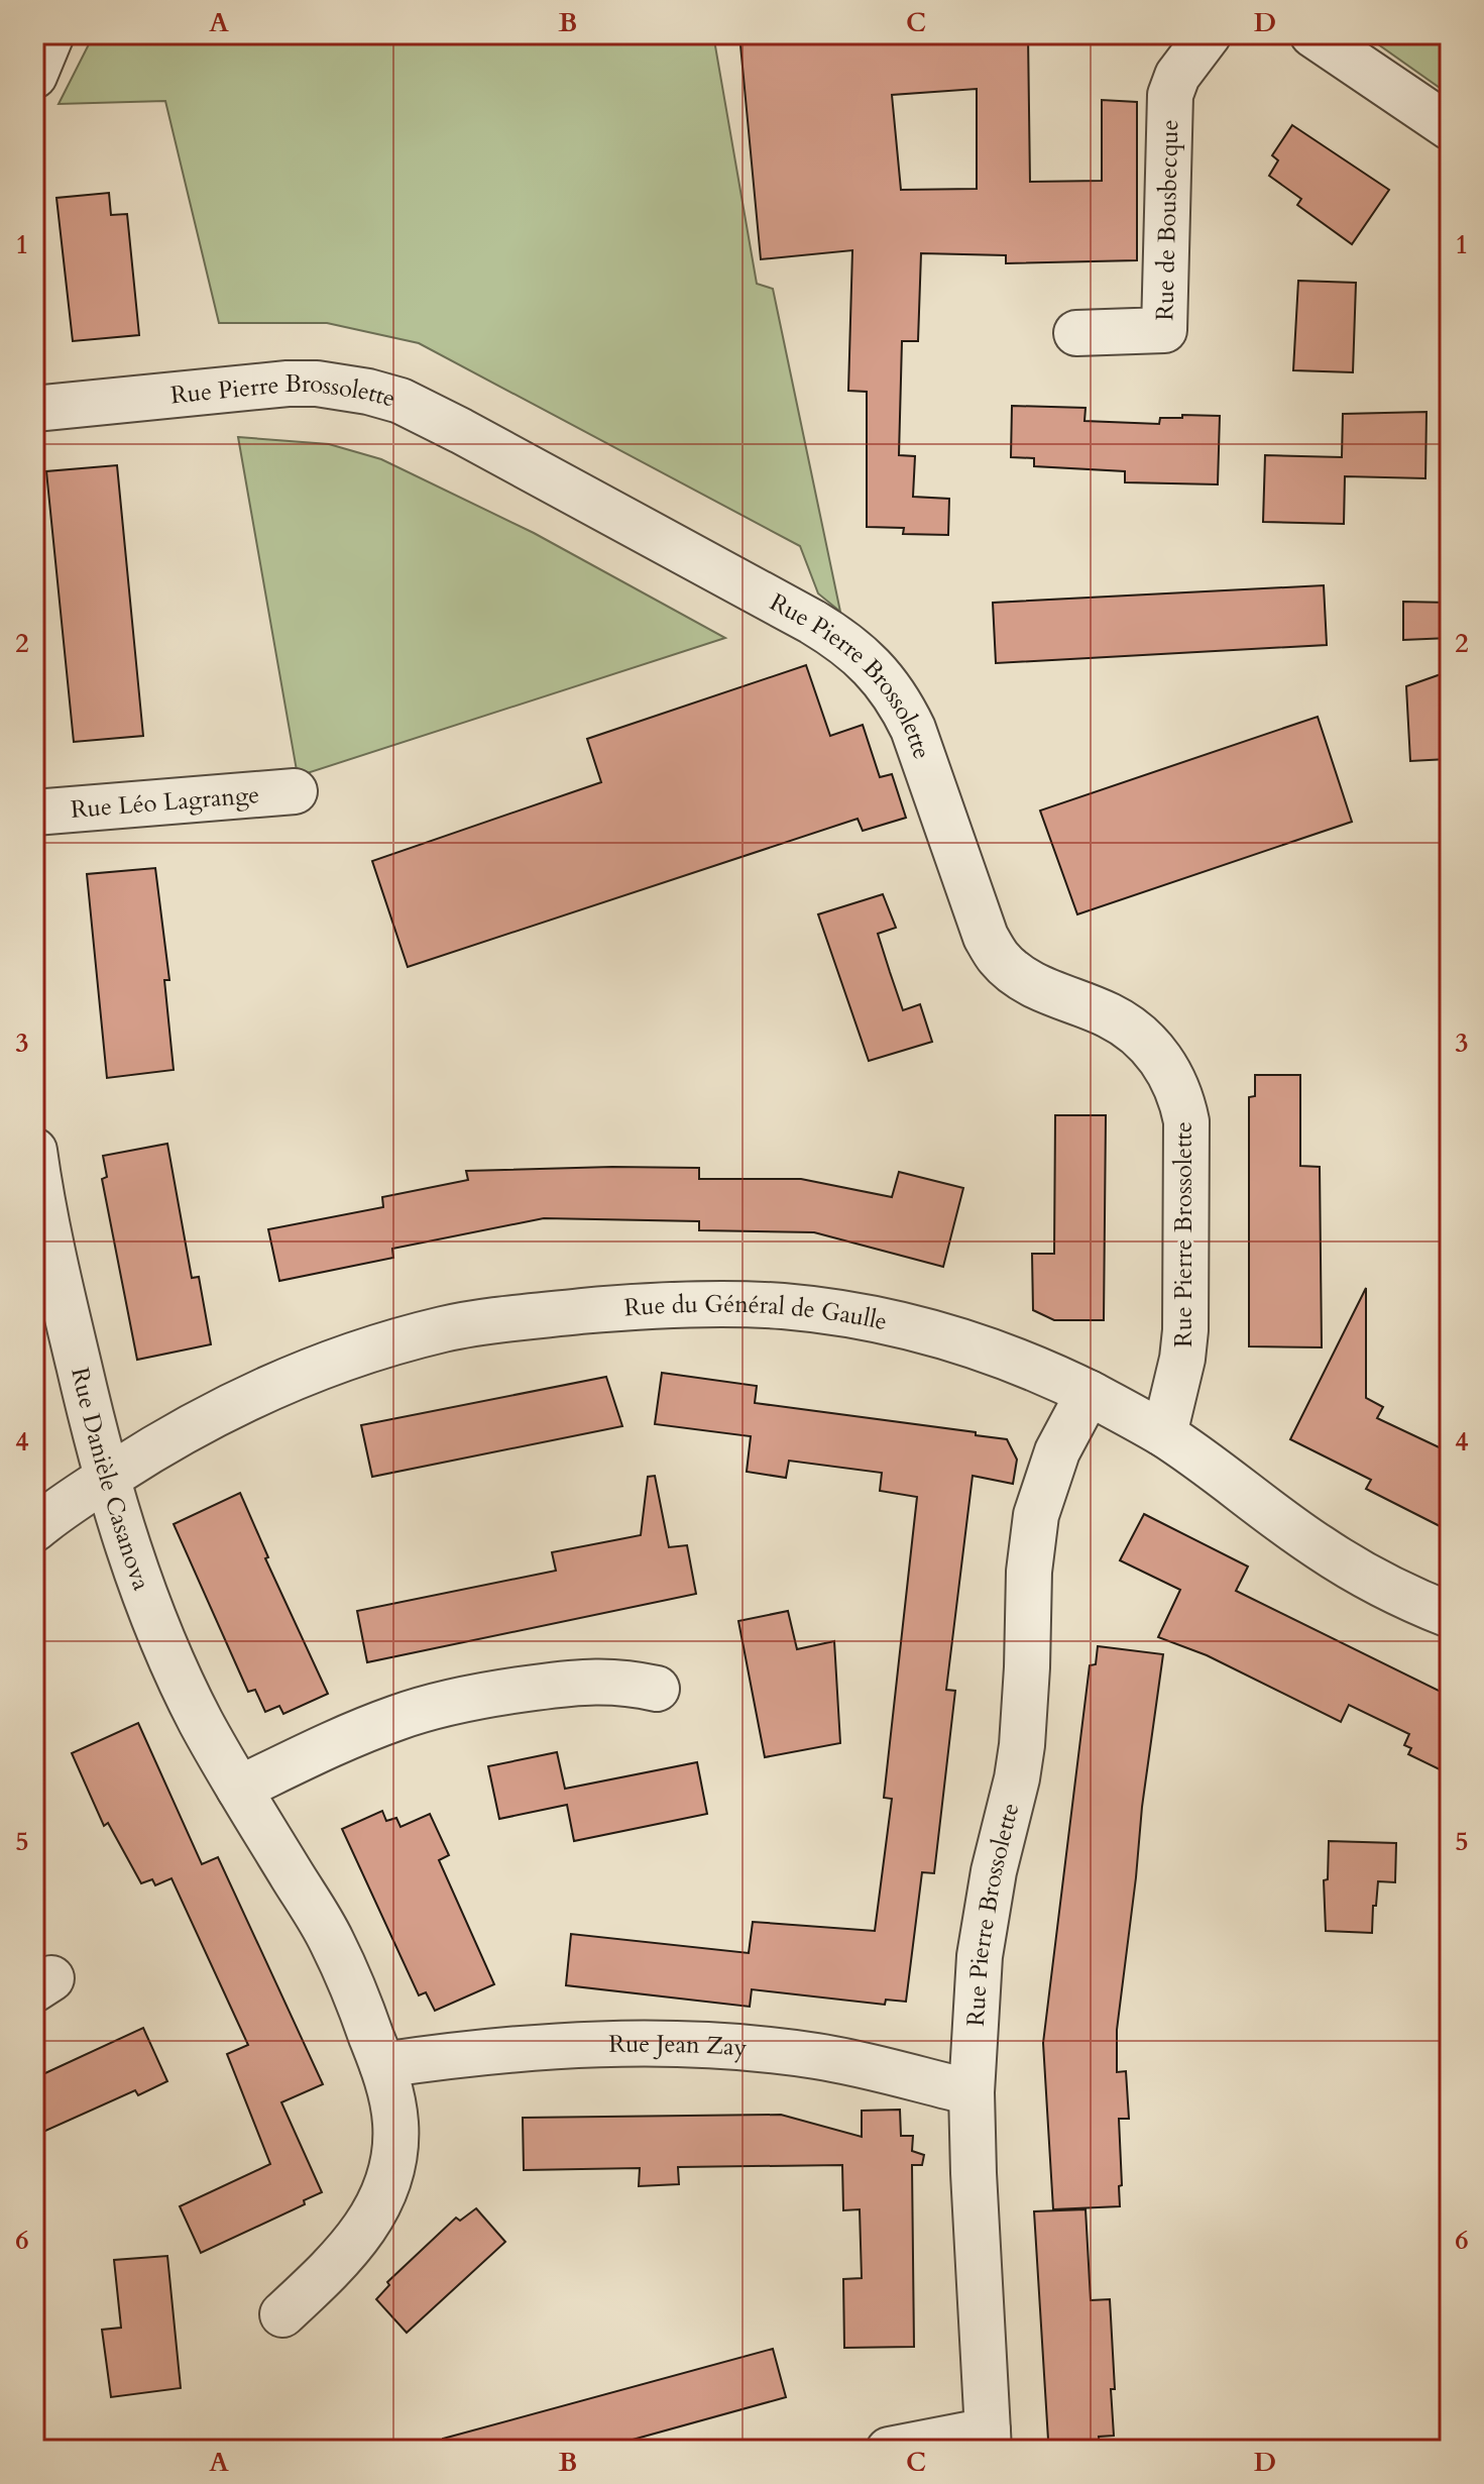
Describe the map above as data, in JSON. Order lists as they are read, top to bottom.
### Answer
{
  "streets": {
    "street": [
      "Rue de Bousbecque",
      "Rue Pierre Brossolette",
      "Rue Léo Lagrange",
      "Rue du Général de Gaulle",
      "Rue Danièle Casanova",
      "Rue Jean Zay"
    ]
  },
  "crossings": [
    ["Rue Pierre Brossolette", "Rue du Général de Gaulle"],
    ["Rue Pierre Brossolette", "Rue Jean Zay"],
    ["Rue du Général de Gaulle", "Rue Danièle Casanova"],
    ["Rue Danièle Casanova", "Rue Jean Zay"]
  ],
  "grid": {
    "columns": [
      "A",
      "B",
      "C",
      "D"
    ],
    "rows": [
      "1",
      "2",
      "3",
      "4",
      "5",
      "6"
    ]
  }
}
